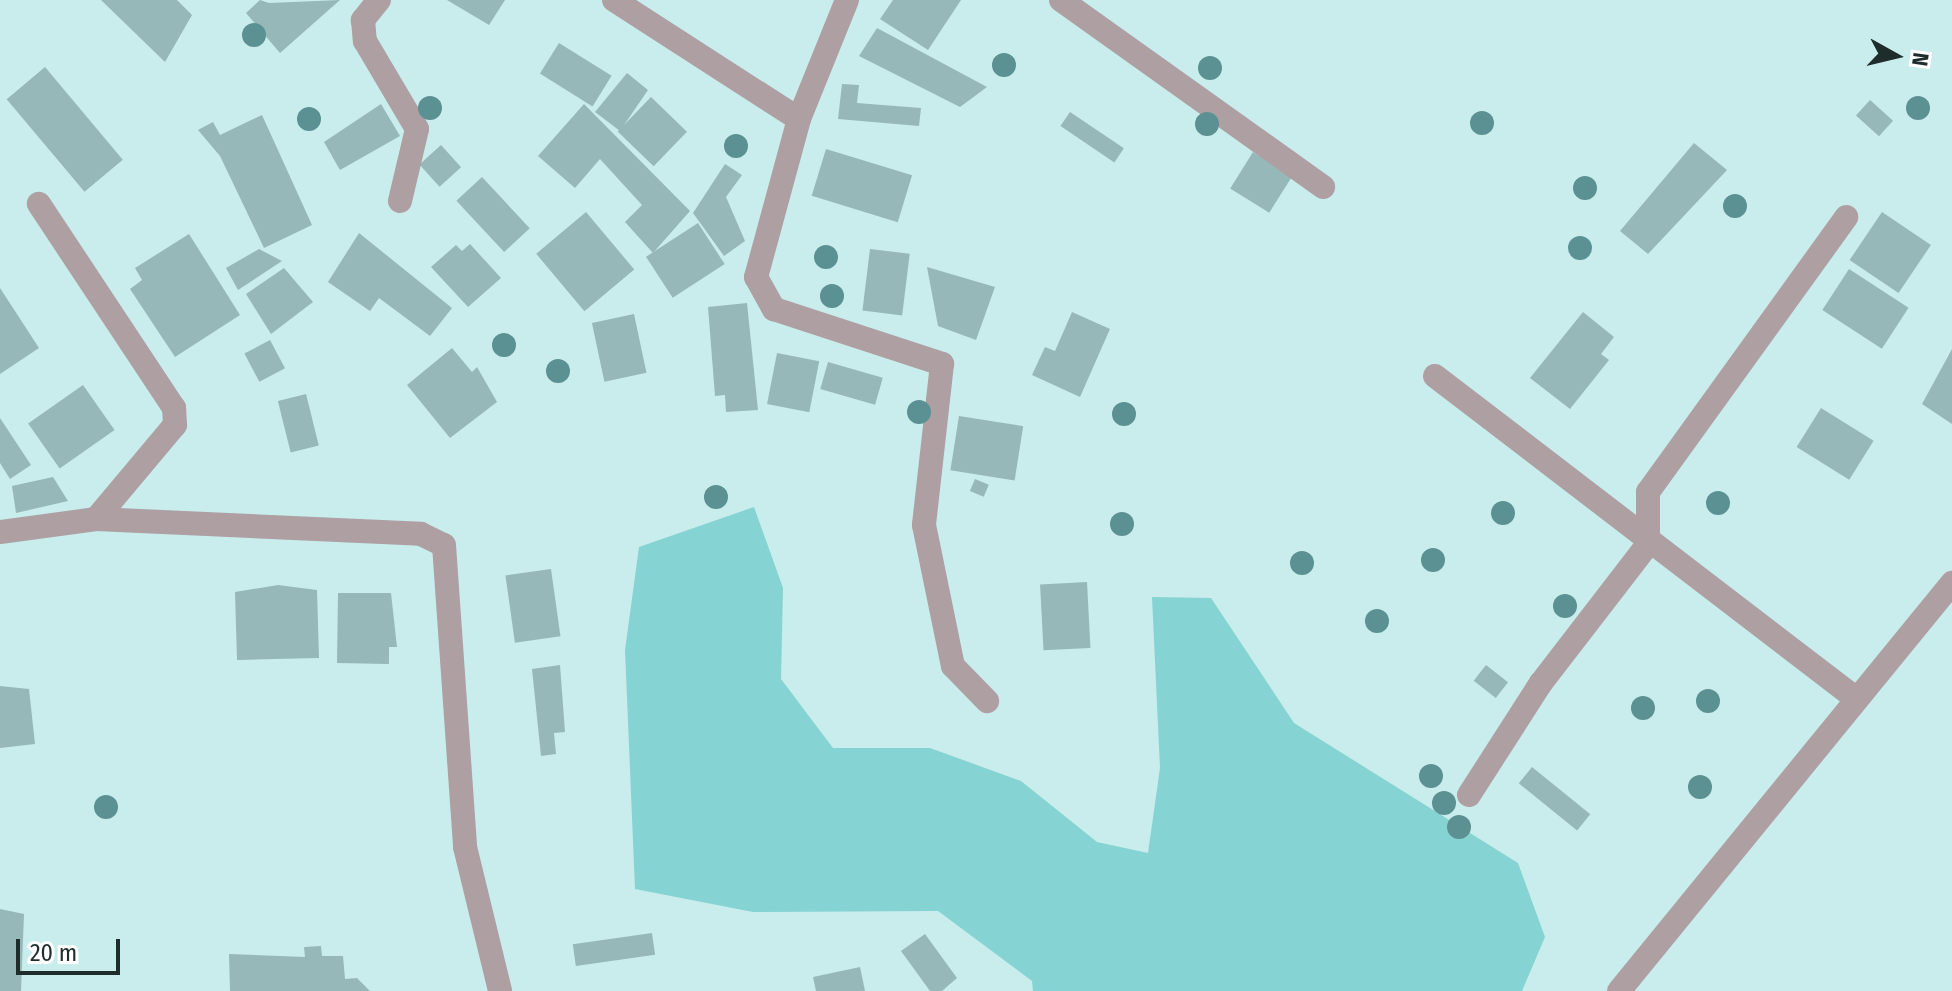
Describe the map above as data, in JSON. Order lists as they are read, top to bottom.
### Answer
{
  "scale_bar": "20 m",
  "north": "right"
}
